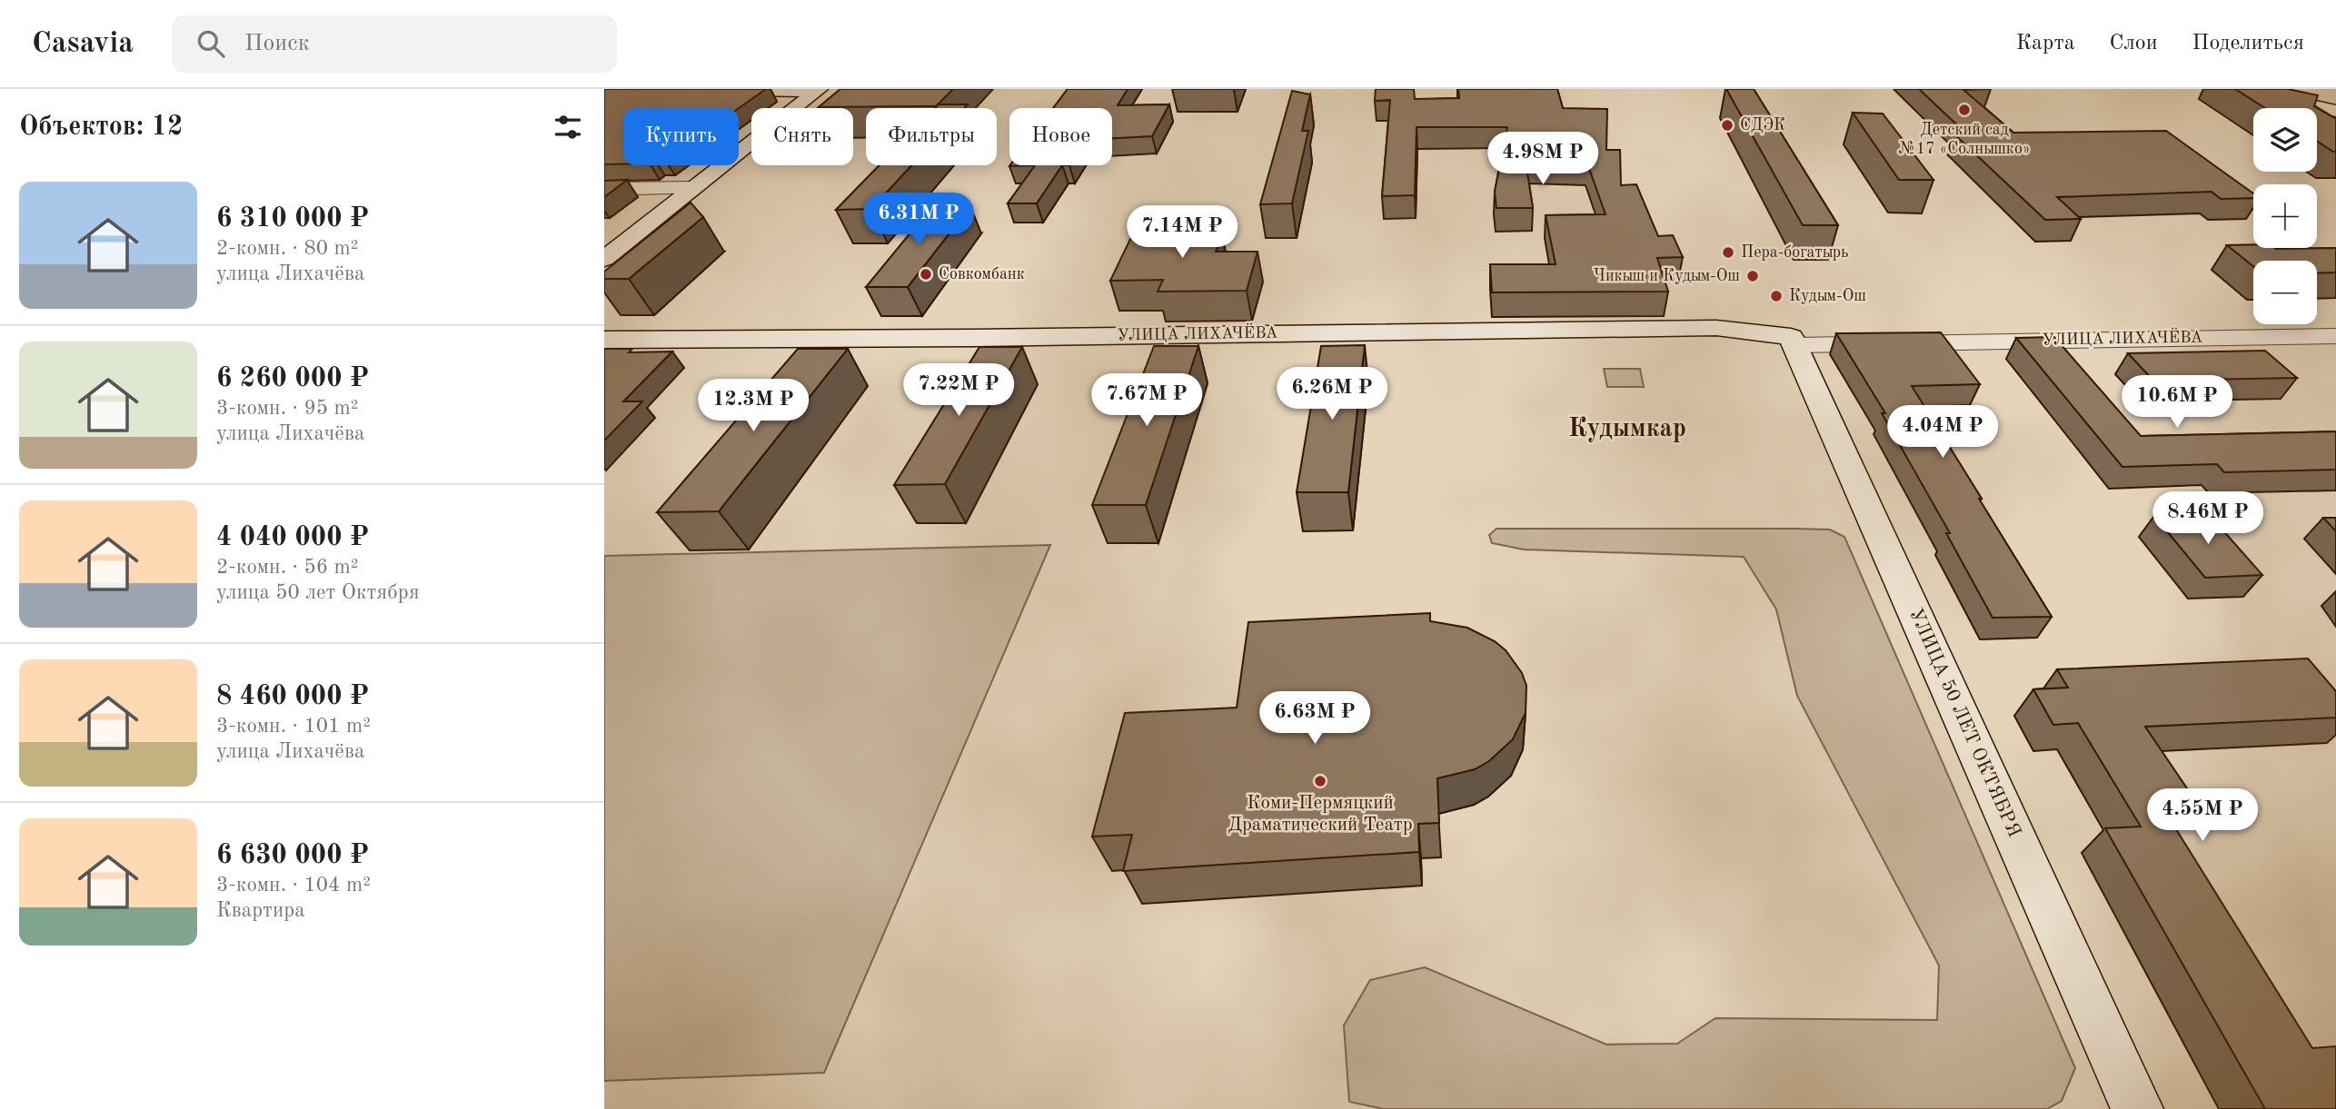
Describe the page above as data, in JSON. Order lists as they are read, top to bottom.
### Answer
{
  "streets": {
    "street": ["УЛИЦА ЛИХАЧЁВА", "УЛИЦА 50 ЛЕТ ОКТЯБРЯ"]
  },
  "crossings": [
    ["УЛИЦА ЛИХАЧЁВА", "УЛИЦА 50 ЛЕТ ОКТЯБРЯ"]
  ],
  "districts": ["Кудымкар"],
  "places": [
    "Детский сад №17 «Солнышко»",
    "СДЭК",
    "Пера-богатырь",
    "Совкомбанк",
    "Чикыш и Кудым-Ош",
    "Кудым-Ош",
    "Коми-Пермяцкий Драматический Театр"
  ],
  "page": {
    "header": "Casavia",
    "search": "Поиск",
    "nav": ["Карта", "Слои", "Поделиться"],
    "heading": "Объектов: 12",
    "map_buttons": ["+", "−"],
    "chip": [
      "Купить",
      "Снять",
      "Фильтры",
      "Новое"
    ],
    "price": [
      "4.98M ₽",
      "6.31M ₽",
      "7.14M ₽",
      "7.22M ₽",
      "6.26M ₽",
      "7.67M ₽",
      "10.6M ₽",
      "12.3M ₽",
      "4.04M ₽",
      "8.46M ₽",
      "6.63M ₽",
      "4.55M ₽"
    ],
    "list": [
      {
        "name": "6 310 000 ₽",
        "note": "2-комн. · 80 m² · улица Лихачёва"
      },
      {
        "name": "6 260 000 ₽",
        "note": "3-комн. · 95 m² · улица Лихачёва"
      },
      {
        "name": "4 040 000 ₽",
        "note": "2-комн. · 56 m² · улица 50 лет Октября"
      },
      {
        "name": "8 460 000 ₽",
        "note": "3-комн. · 101 m² · улица Лихачёва"
      },
      {
        "name": "6 630 000 ₽",
        "note": "3-комн. · 104 m² · Квартира"
      }
    ]
  }
}
